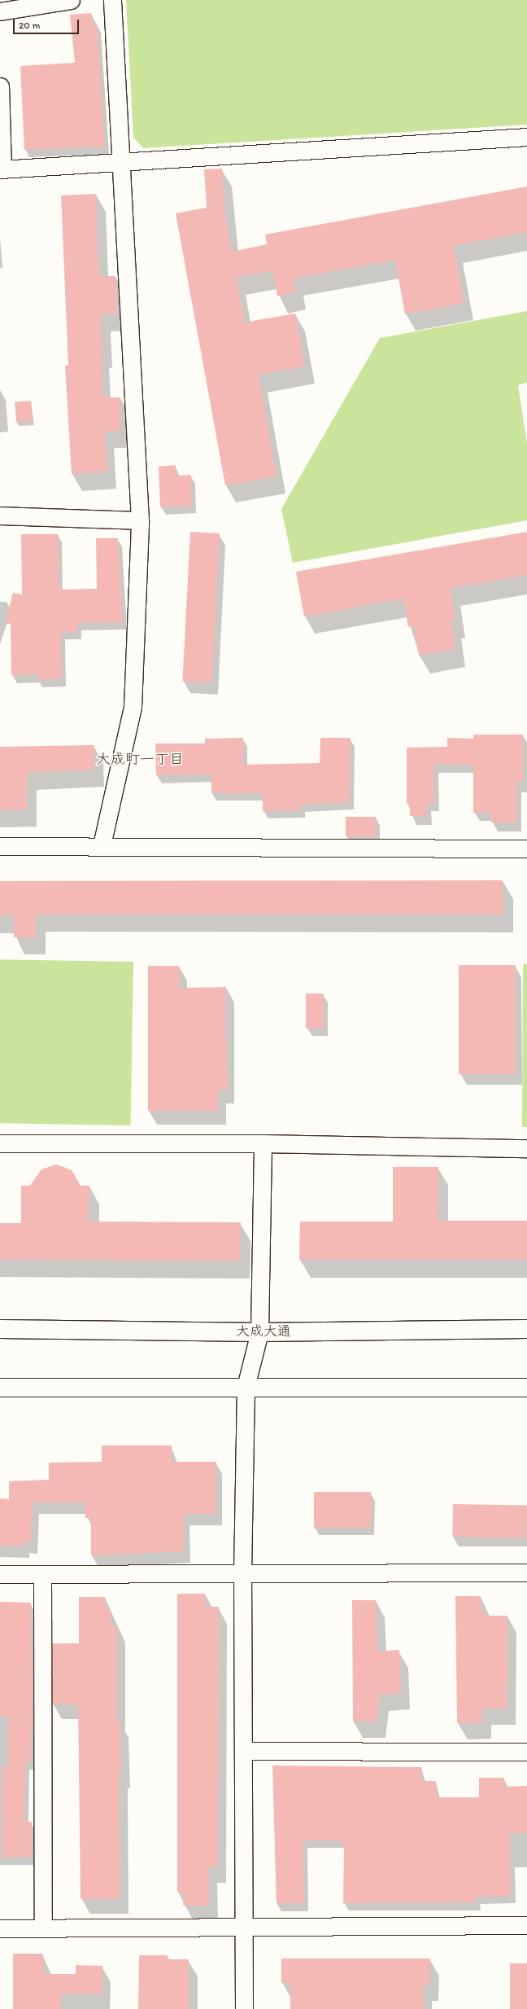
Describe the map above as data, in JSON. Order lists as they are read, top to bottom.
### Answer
{
  "streets": {
    "street": ["大成大通"]
  },
  "districts": ["大成町一丁目"],
  "scale_bar": "20 m"
}
